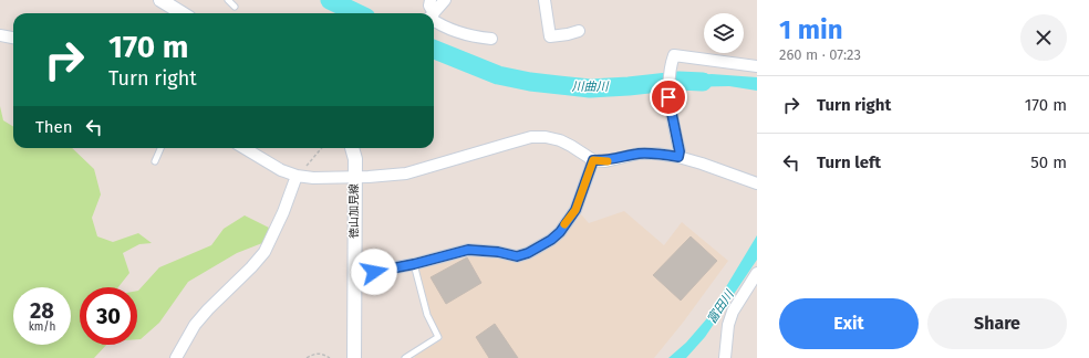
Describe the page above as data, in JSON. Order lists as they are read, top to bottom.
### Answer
{
  "streets": {
    "street": ["徳山加見線"]
  },
  "water": ["川曲川", "富田川"],
  "page": {
    "heading": ["1 min", "260 m · 07:23"],
    "turn": ["170 m", "Turn right"],
    "list": [
      {
        "name": "Turn right",
        "value": "170 m"
      },
      {
        "name": "Turn left",
        "value": "50 m"
      }
    ],
    "then": "Then",
    "speed": "28 km/h",
    "limit": "30",
    "buttons": ["Exit", "Share"]
  }
}
